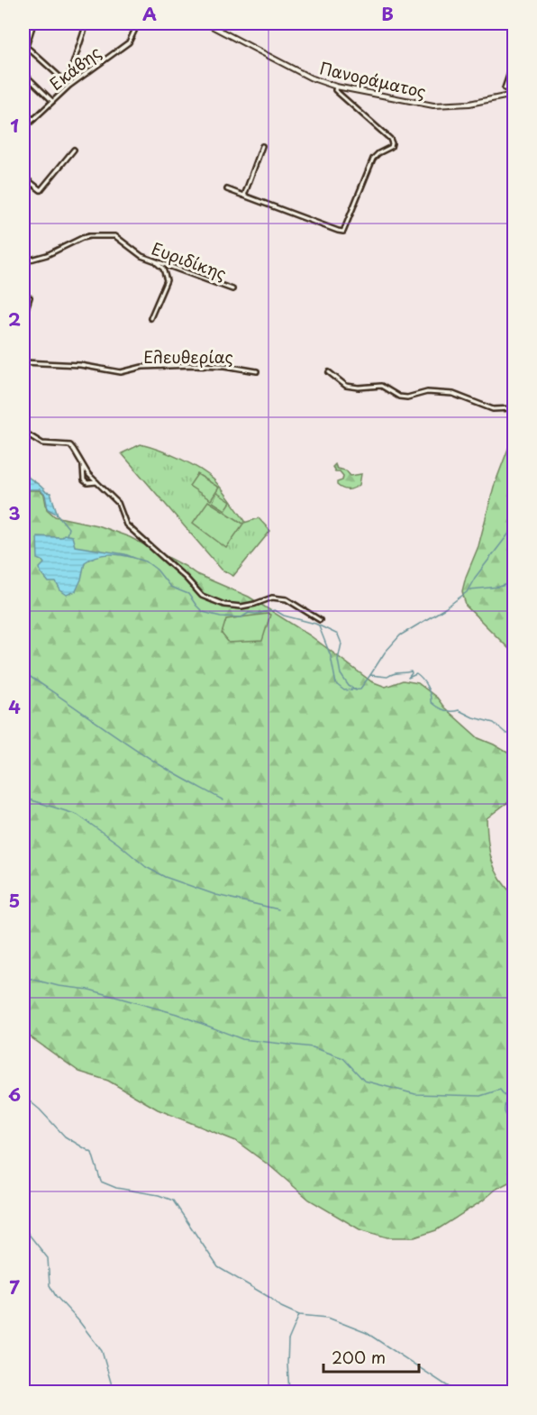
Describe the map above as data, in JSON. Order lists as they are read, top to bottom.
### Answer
{
  "streets": {
    "main road": ["Πανοράματος"],
    "street": ["Εκάβης", "Ευριδίκης", "Ελευθερίας"]
  },
  "scale_bar": "200 m",
  "grid": {
    "columns": ["A", "B"],
    "rows": [
      "1",
      "2",
      "3",
      "4",
      "5",
      "6",
      "7"
    ]
  }
}
